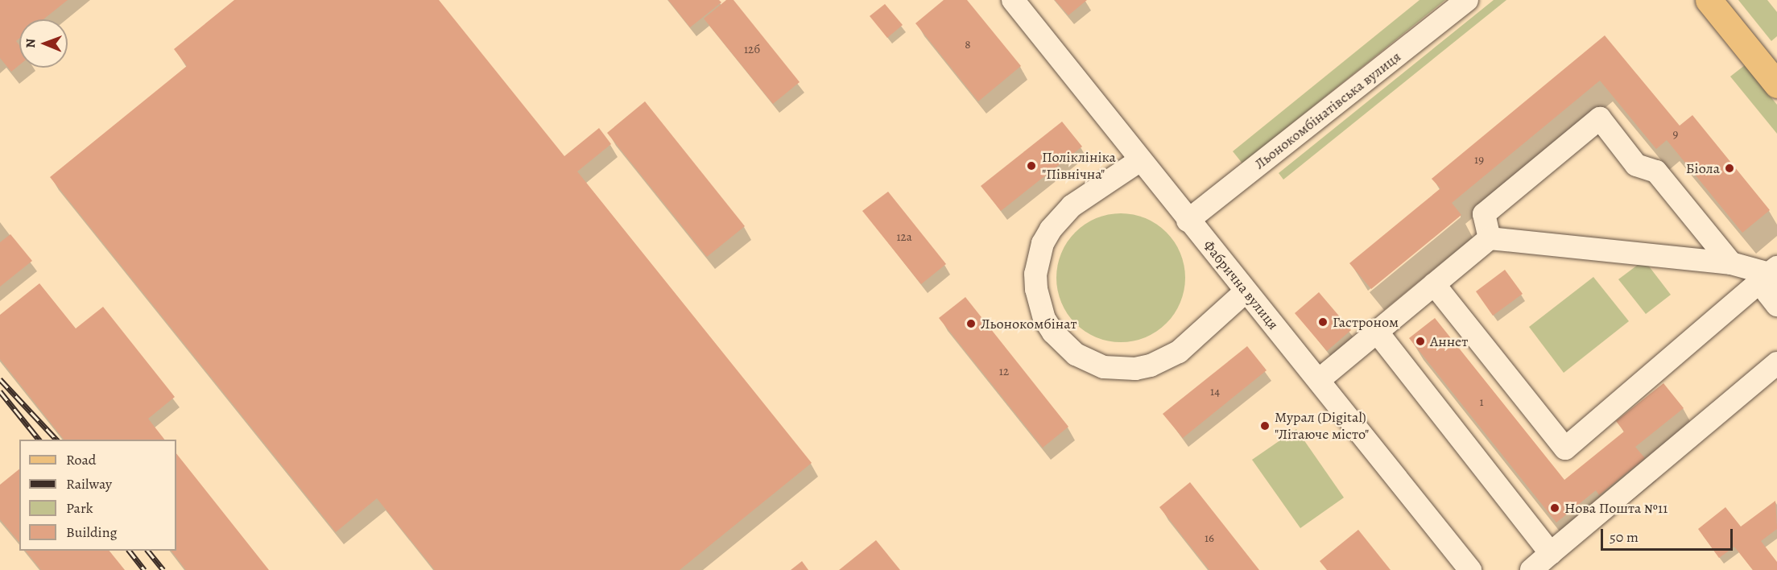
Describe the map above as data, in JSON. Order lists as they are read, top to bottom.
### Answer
{
  "streets": {
    "street": ["Льонокомбінатівська вулиця", "Фабрична вулиця"]
  },
  "crossings": [
    ["Льонокомбінатівська вулиця", "Фабрична вулиця"]
  ],
  "places": [
    "Поліклініка \"Північна\"",
    "Біола",
    "Гастроном",
    "Льонокомбінат",
    "Аннет",
    "Мурал (Digital) \"Літаюче місто\"",
    "Нова Пошта №11"
  ],
  "house_numbers": [
    "8",
    "12б",
    "9",
    "19",
    "12а",
    "12",
    "14",
    "1",
    "16"
  ],
  "legend": [
    "Road",
    "Railway",
    "Park",
    "Building"
  ],
  "scale_bar": "50 m",
  "north": "left"
}
